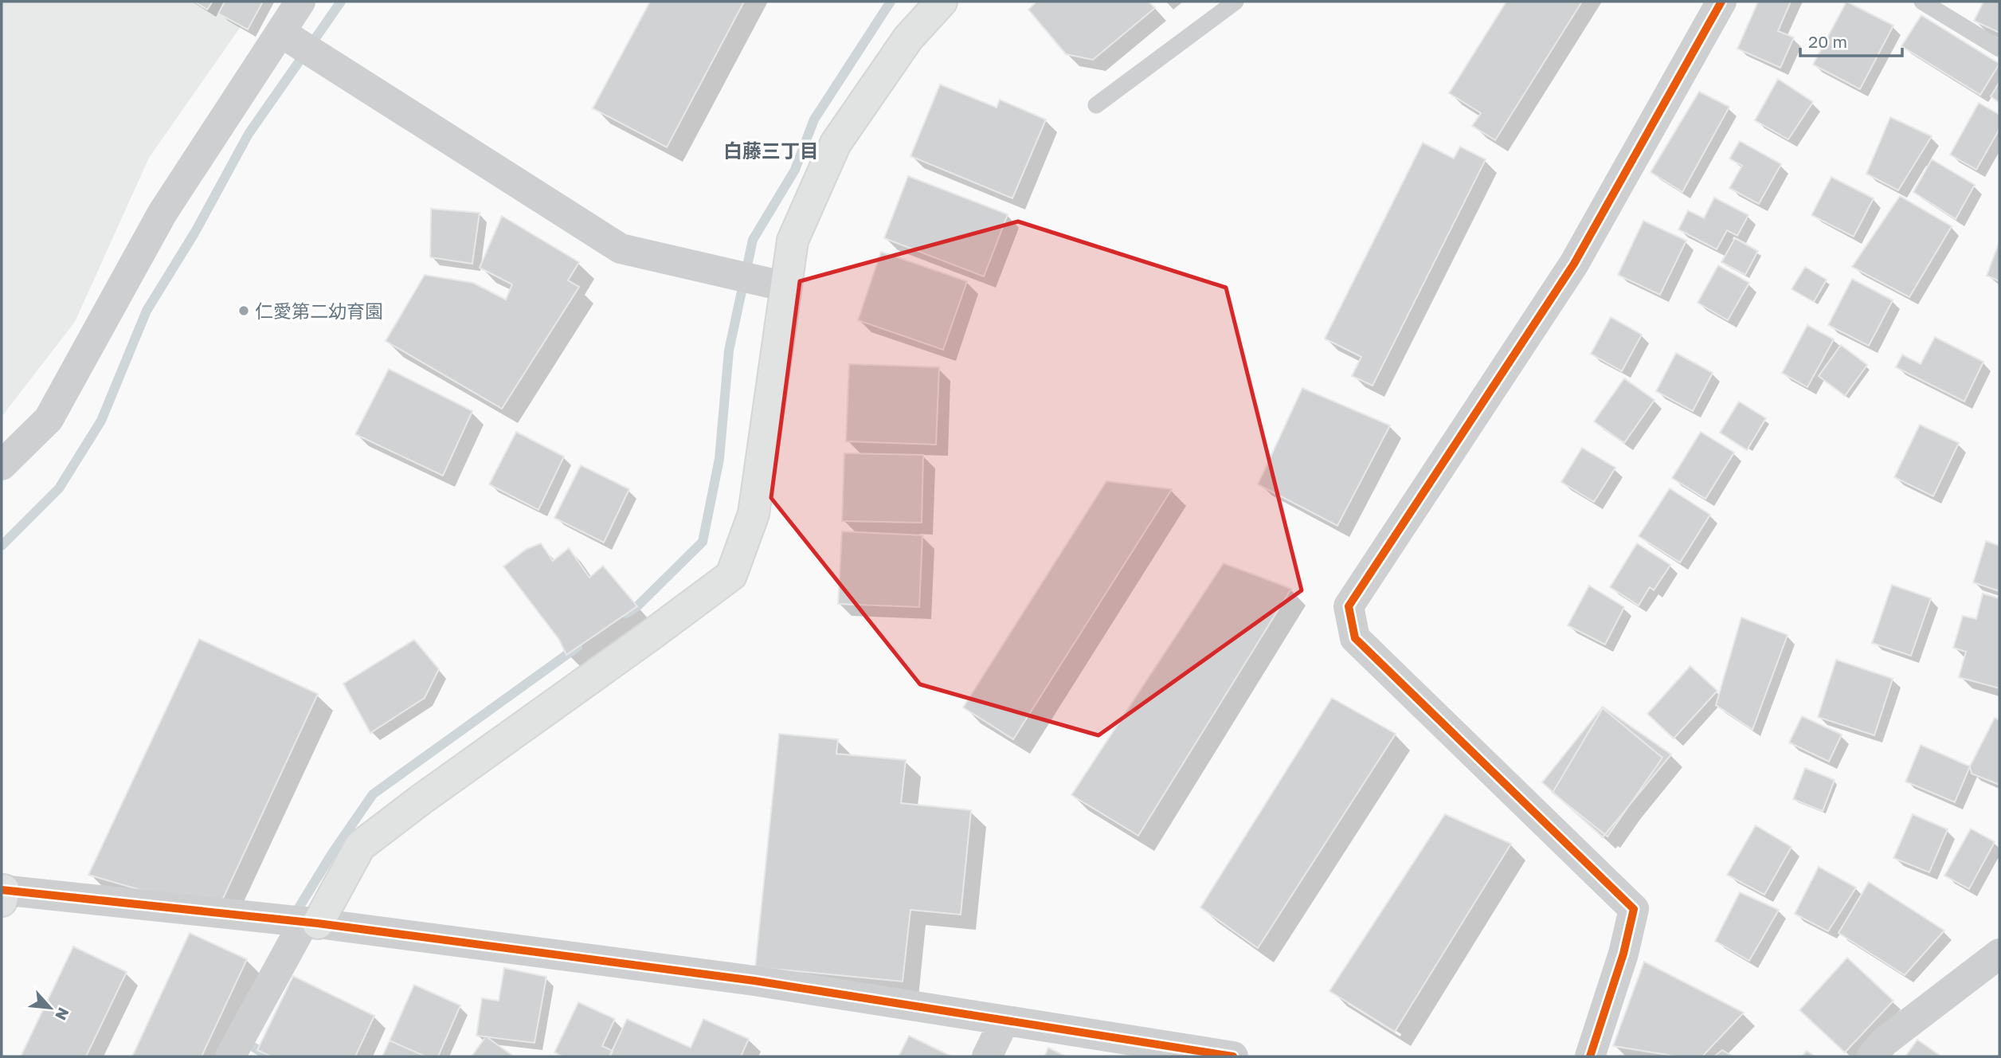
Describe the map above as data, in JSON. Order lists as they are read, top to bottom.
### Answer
{
  "districts": ["白藤三丁目"],
  "places": ["仁愛第二幼育園"],
  "scale_bar": "20 m",
  "north": "bottom right"
}
